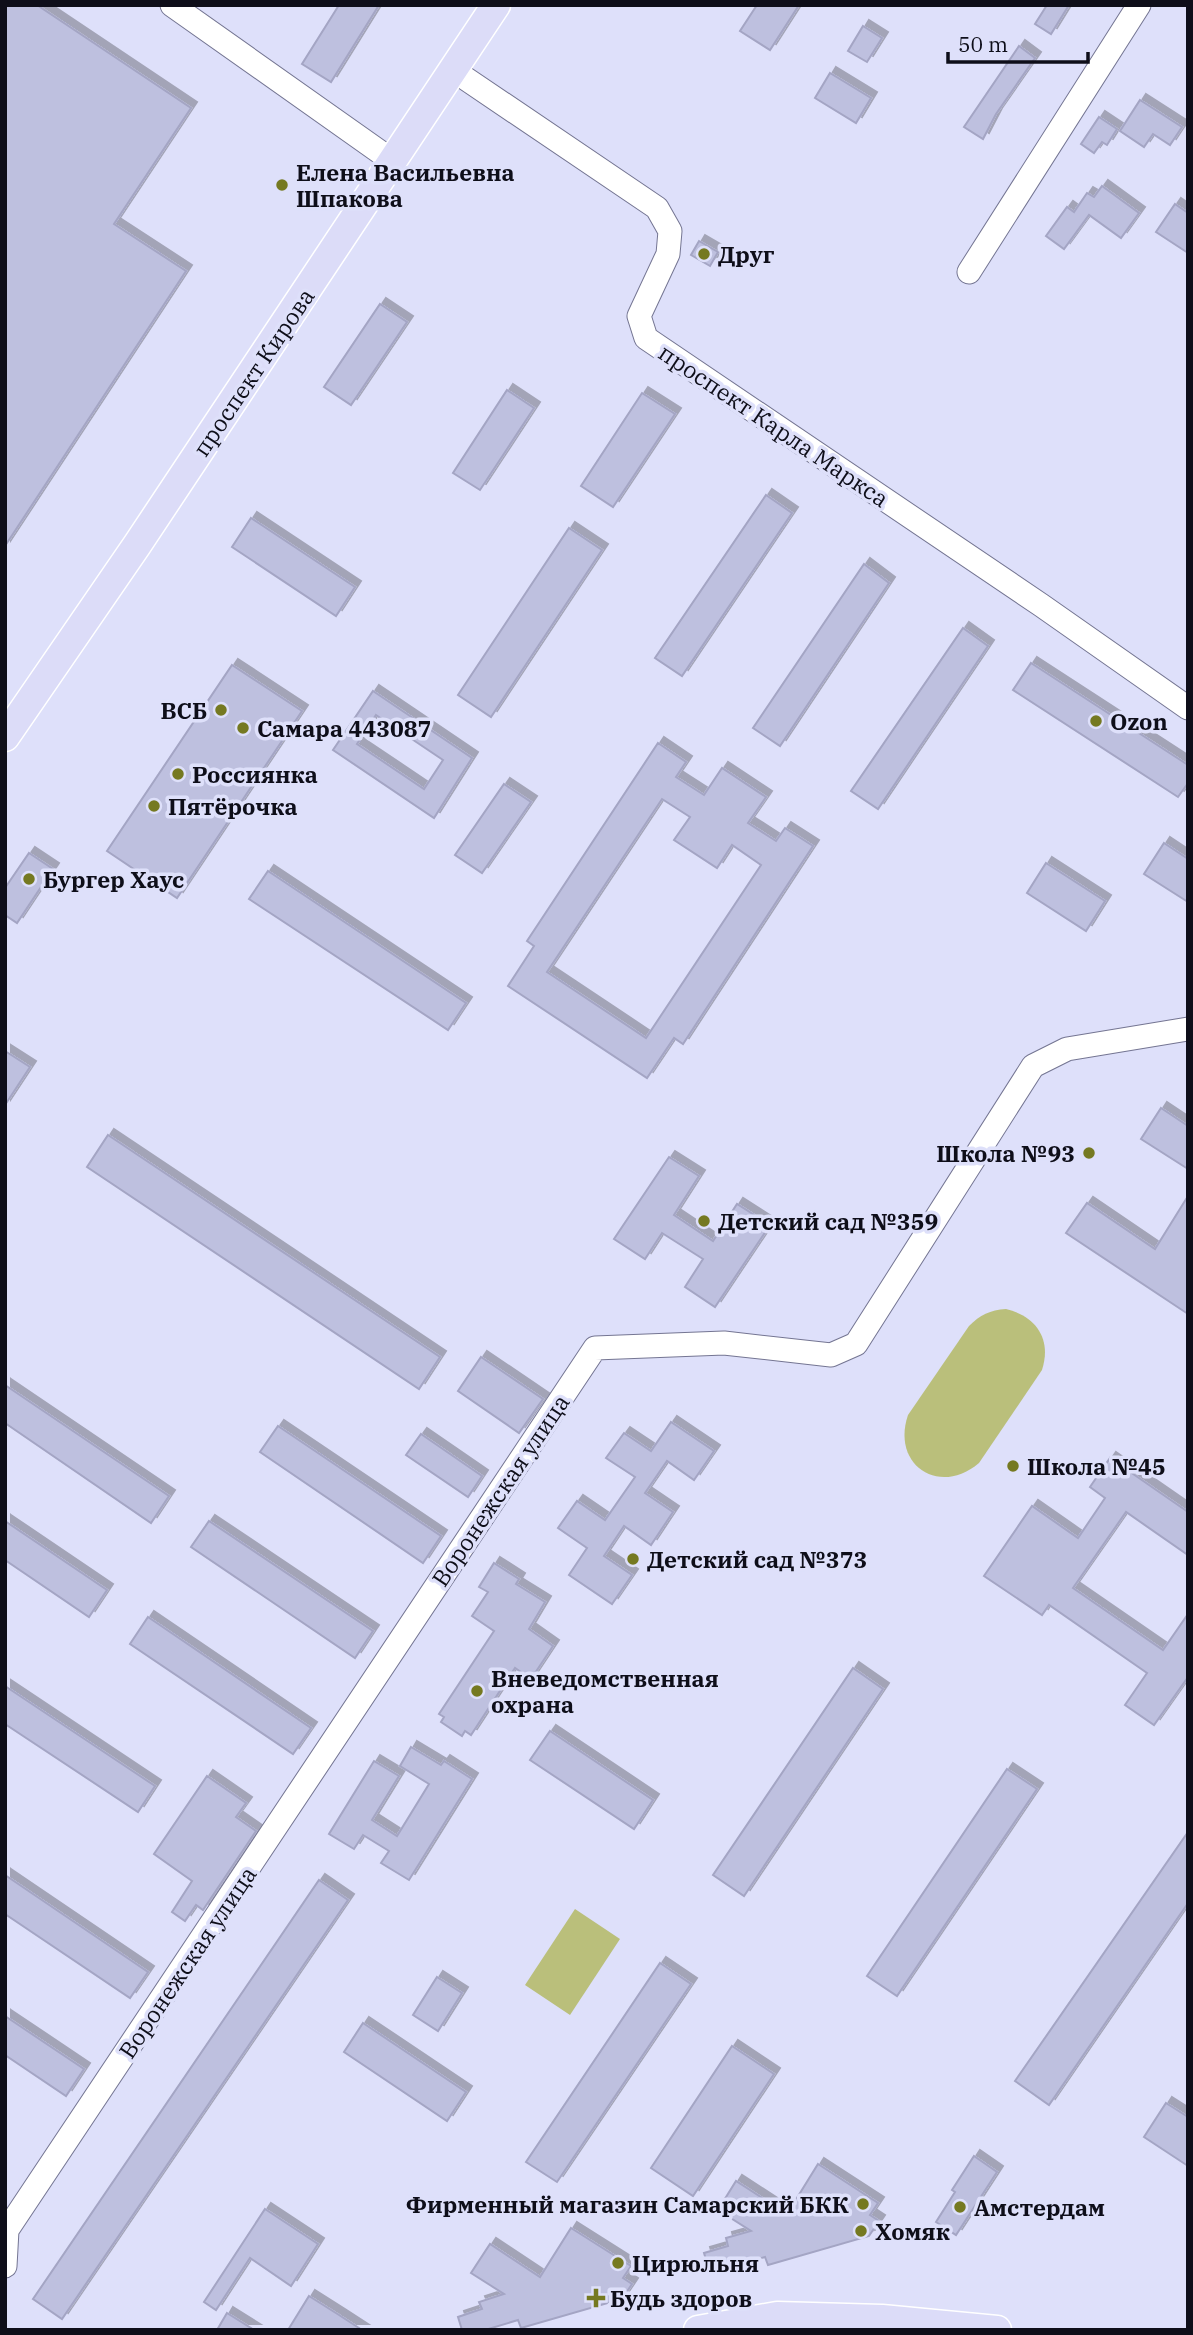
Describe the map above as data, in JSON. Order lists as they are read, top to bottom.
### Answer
{
  "streets": {
    "main road": ["проспект Кирова"],
    "street": ["проспект Карла Маркса", "Воронежская улица"]
  },
  "crossings": [
    ["проспект Кирова", "проспект Карла Маркса"]
  ],
  "places": {
    "other": [
      "Елена Васильевна Шпакова",
      "Друг",
      "ВСБ",
      "Ozon",
      "Самара 443087",
      "Россиянка",
      "Пятёрочка",
      "Бургер Хаус",
      "Школа №93",
      "Детский сад №359",
      "Школа №45",
      "Детский сад №373",
      "Вневедомственная охрана",
      "Фирменный магазин Самарский БКК",
      "Амстердам",
      "Хомяк",
      "Цирюльня"
    ],
    "health": ["Будь здоров"]
  },
  "scale_bar": "50 m"
}
